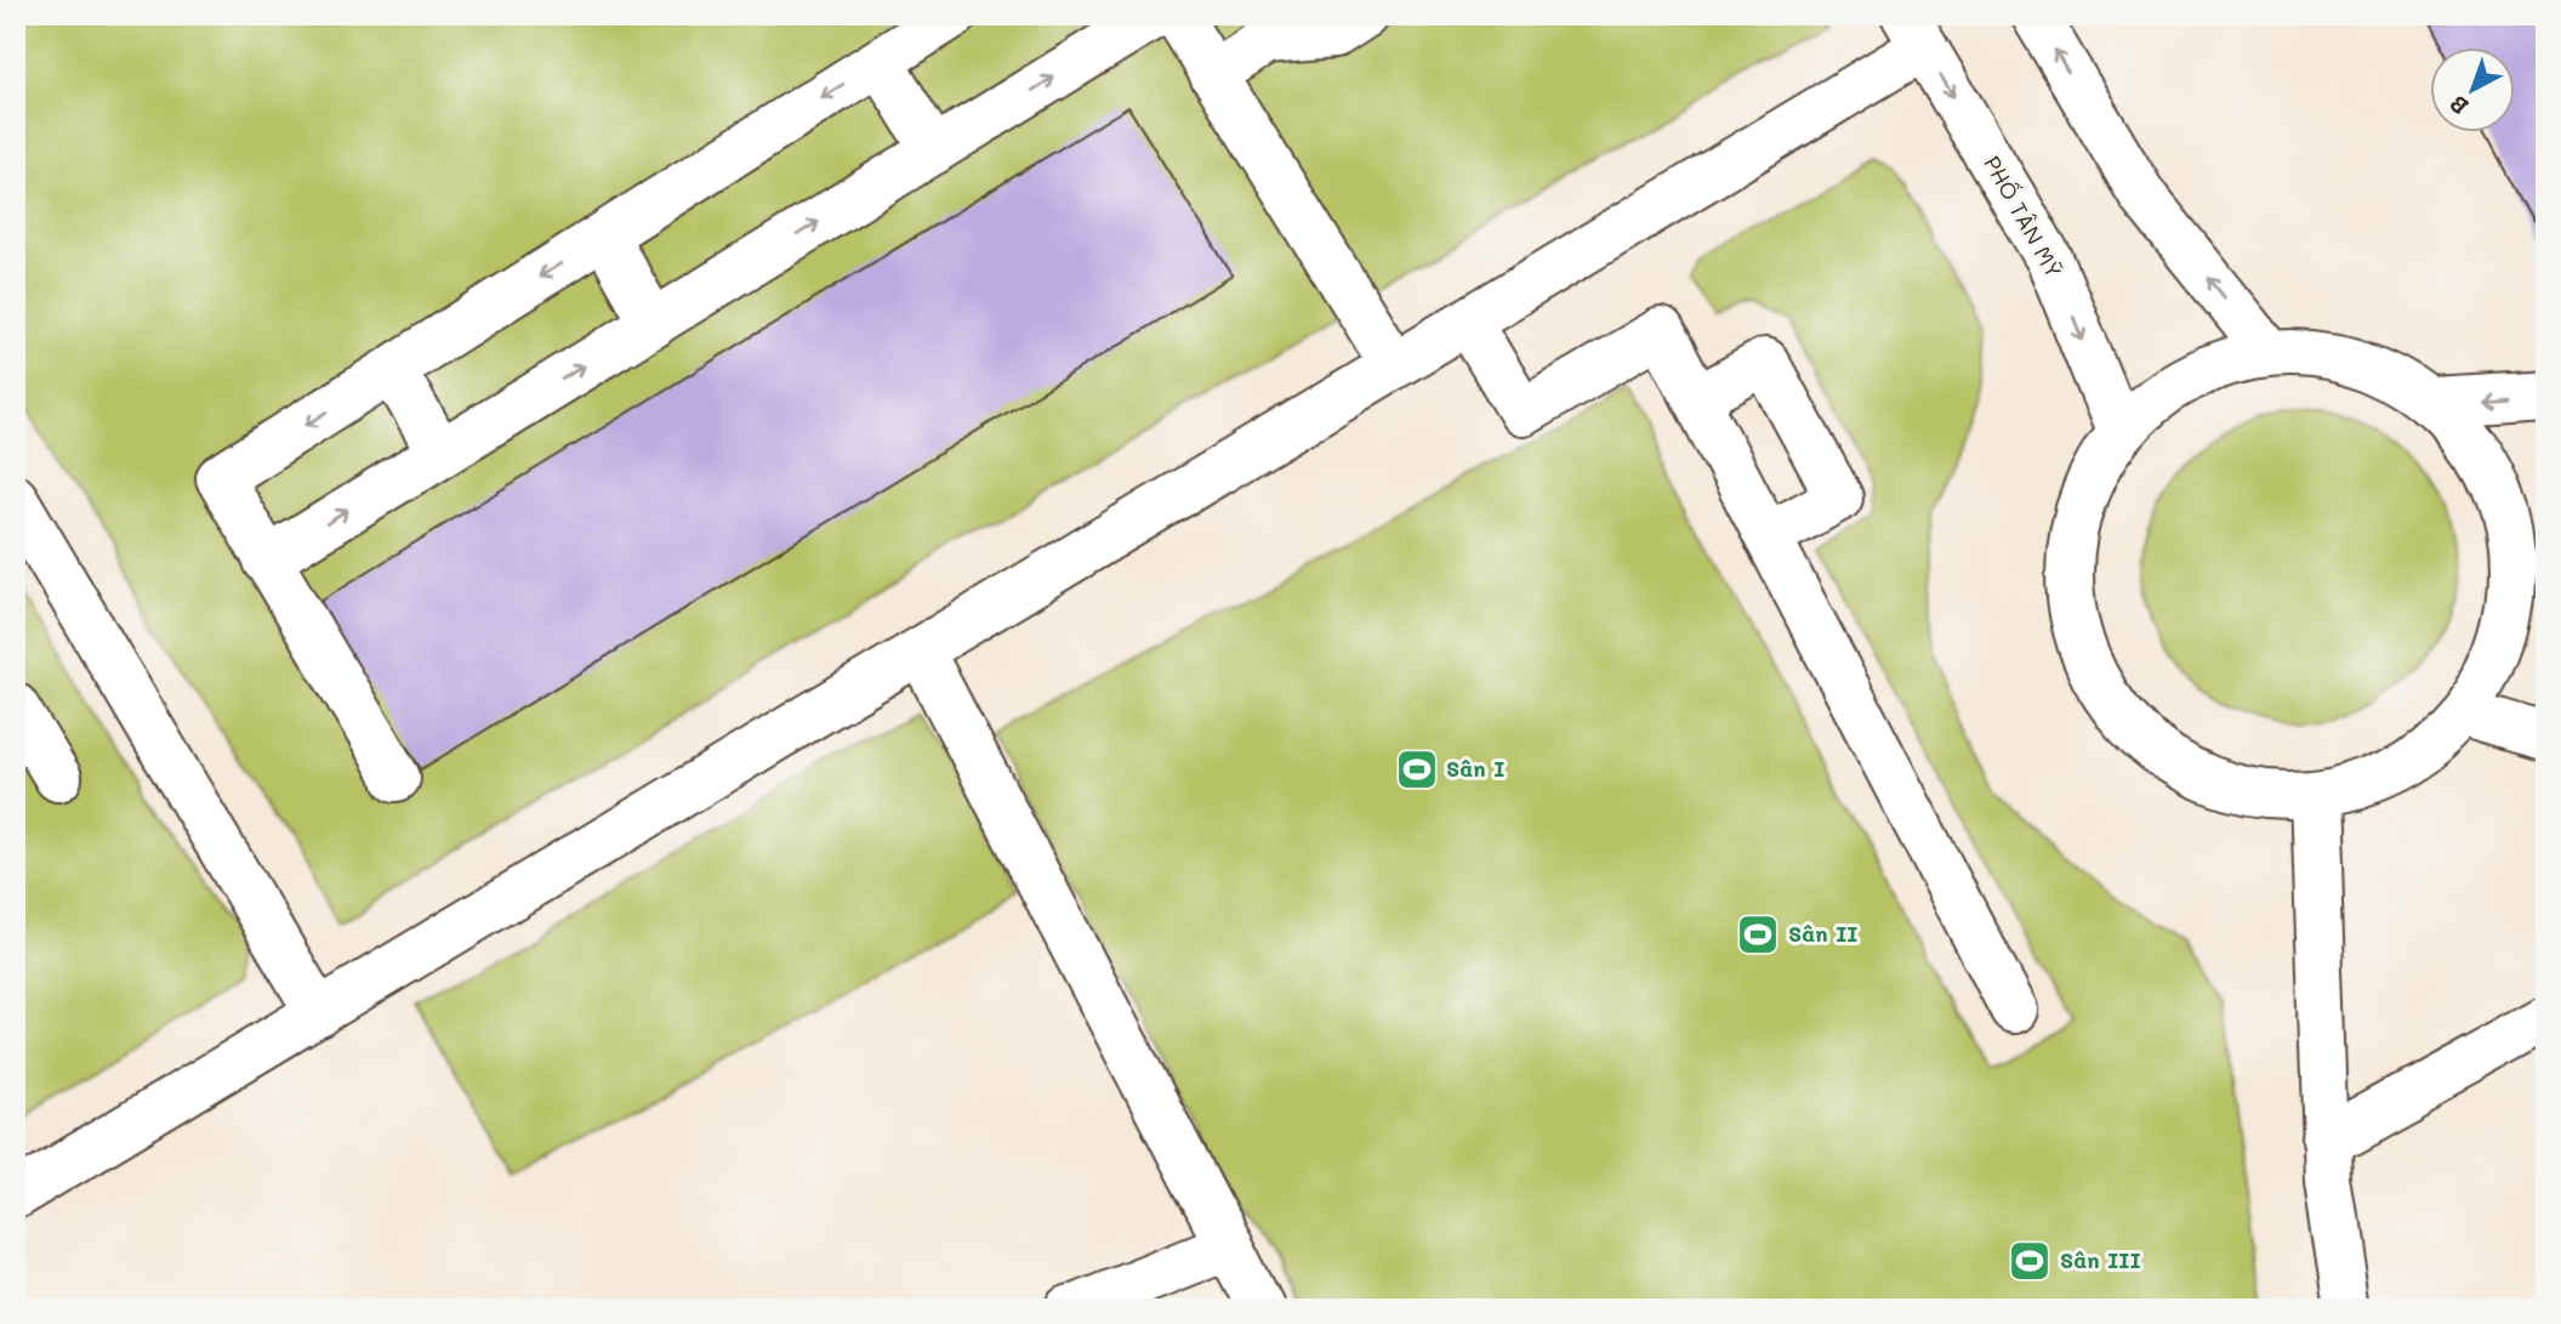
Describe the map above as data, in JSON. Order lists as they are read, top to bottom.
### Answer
{
  "streets": {
    "street": ["PHỐ TÂN MỸ"]
  },
  "places": {
    "sports": ["Sân I", "Sân II", "Sân III"]
  },
  "north": "bottom left"
}
